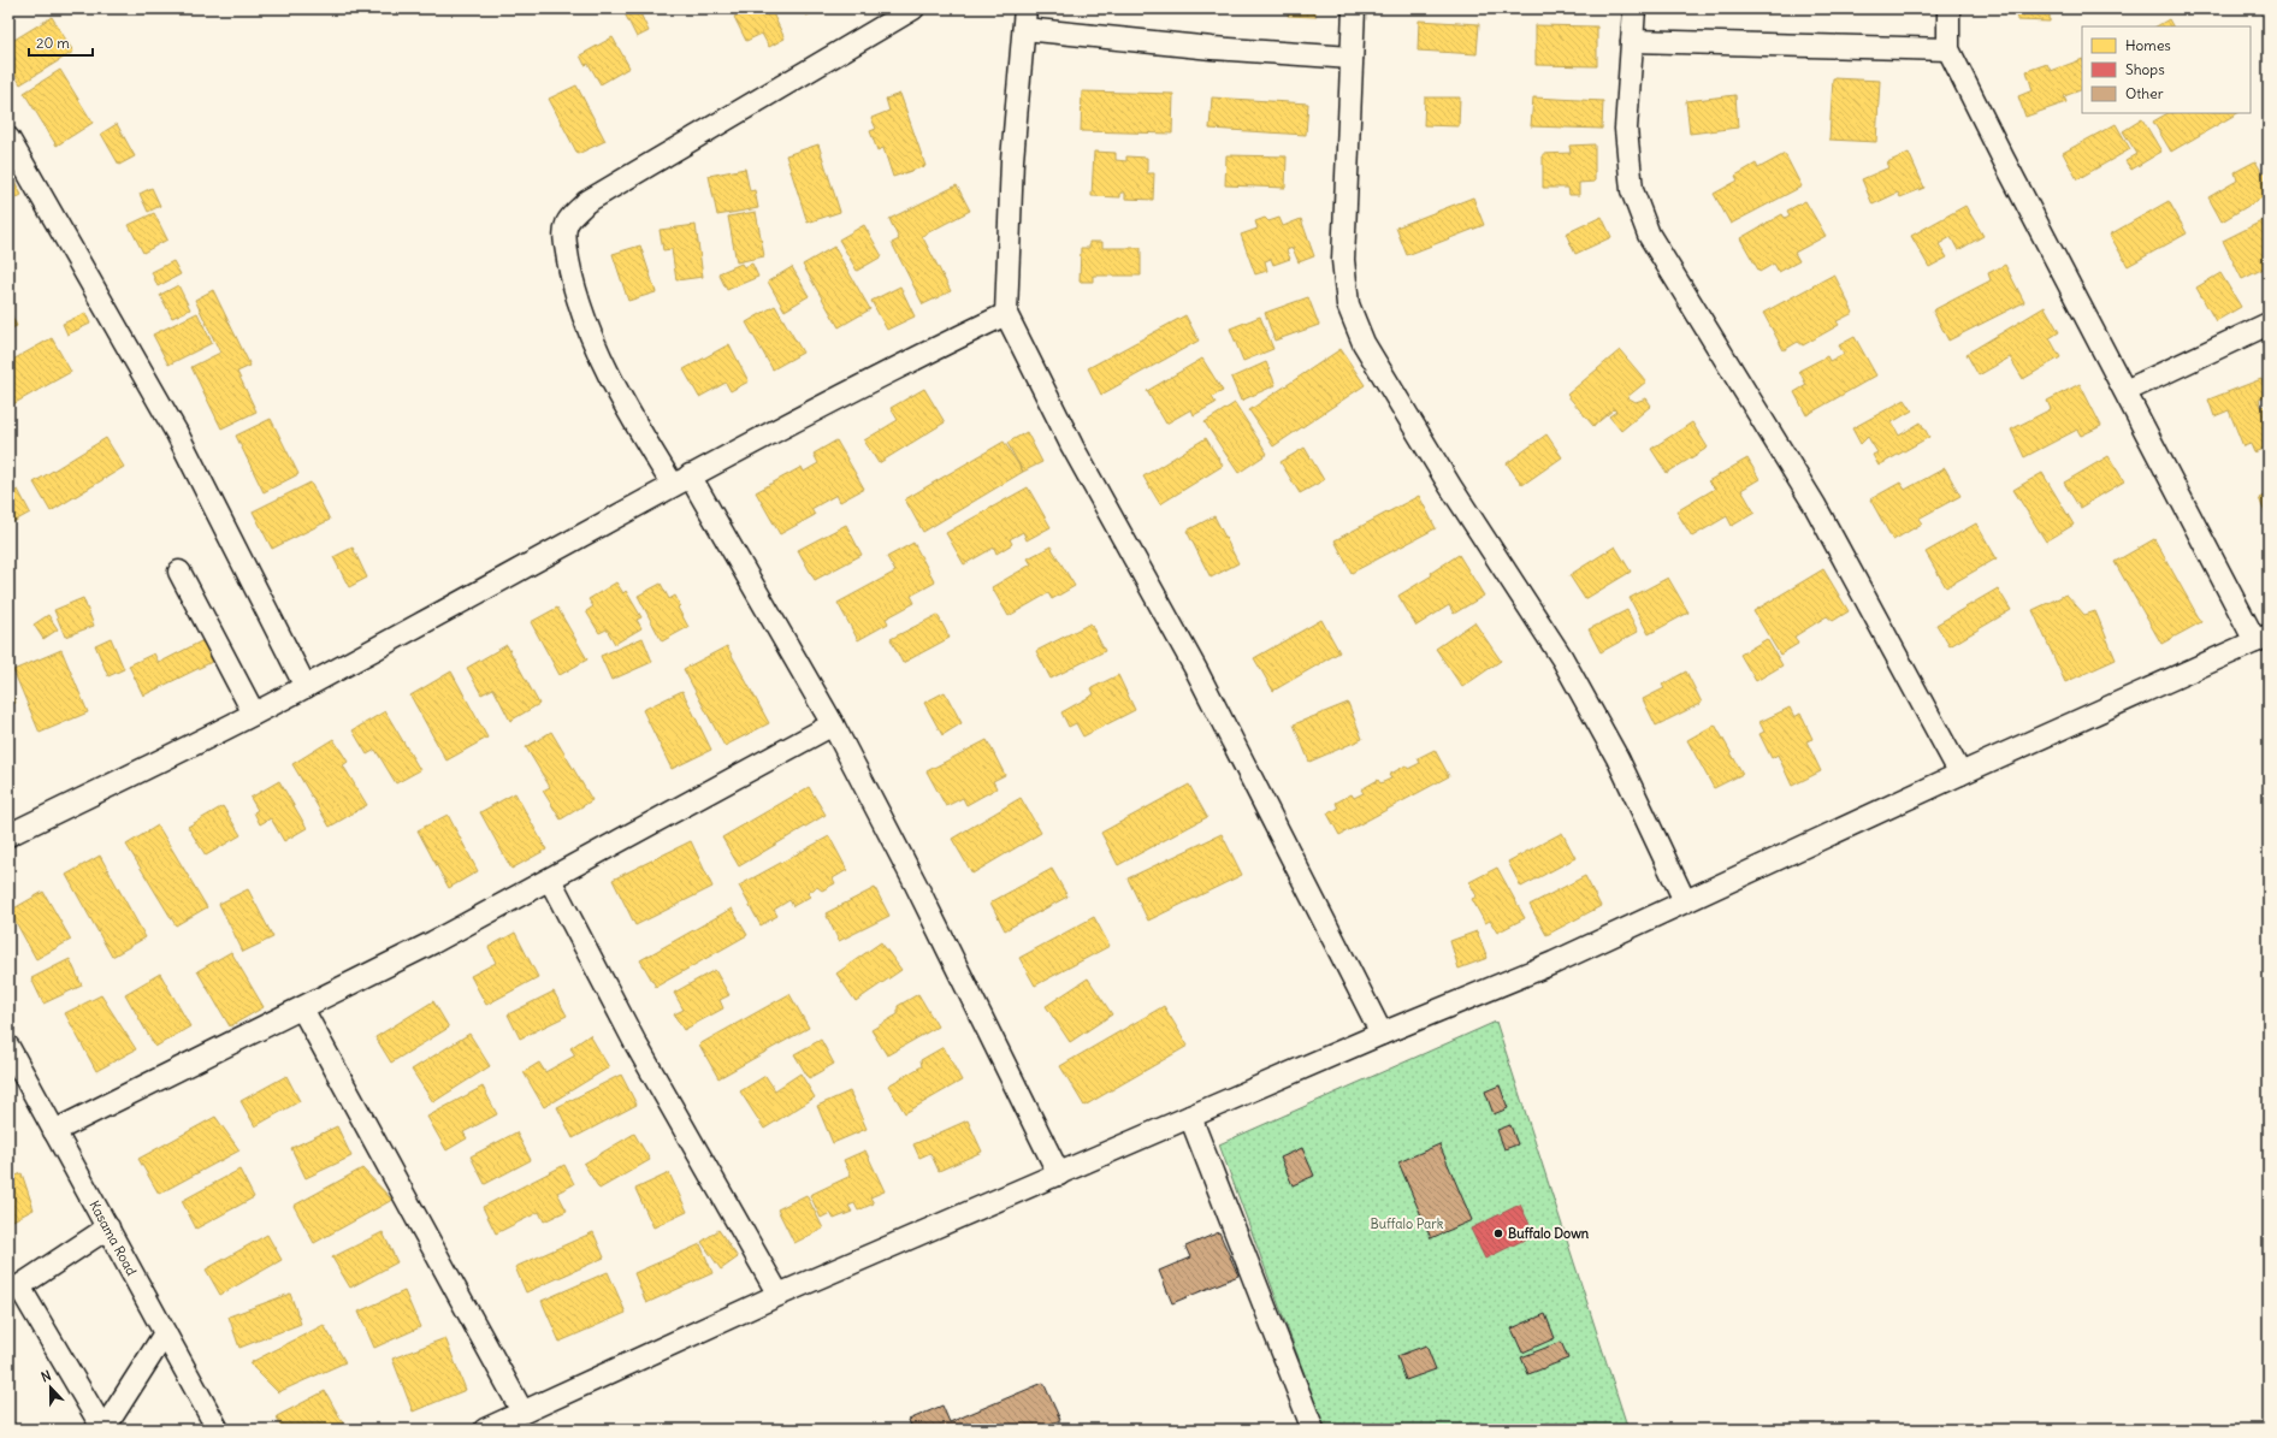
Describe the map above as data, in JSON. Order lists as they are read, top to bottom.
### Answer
{
  "streets": {
    "street": ["Kasama Road"]
  },
  "parks": ["Buffalo Park"],
  "places": ["Buffalo Down"],
  "legend": ["Homes", "Shops", "Other"],
  "scale_bar": "20 m",
  "north": "top"
}
